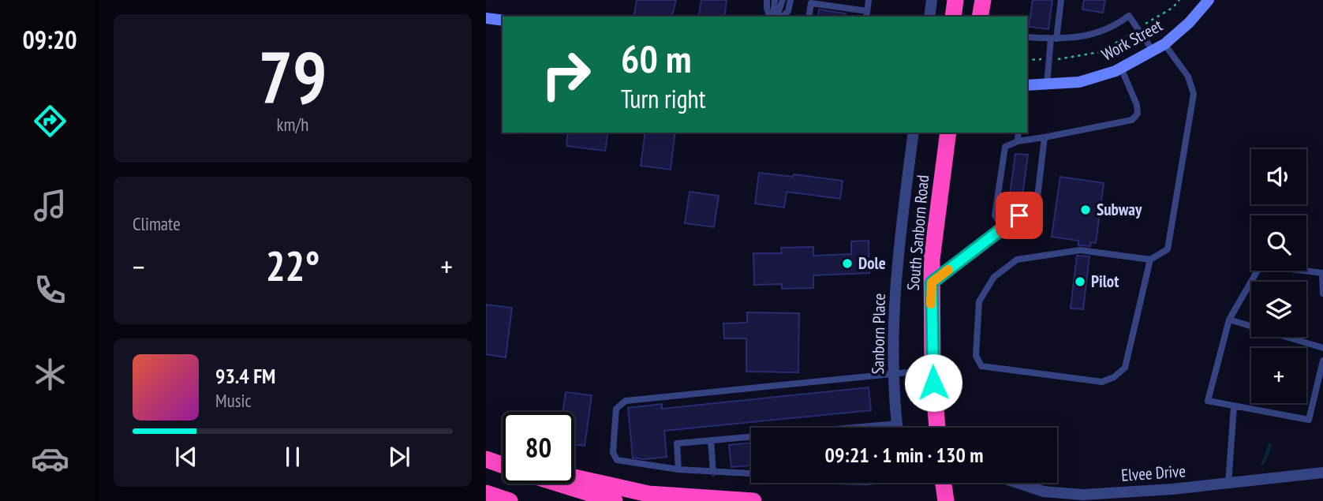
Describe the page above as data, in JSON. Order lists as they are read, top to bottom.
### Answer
{
  "streets": {
    "highway": ["South Sanborn Road"],
    "street": ["Work Street", "Sanborn Place", "Elvee Drive"]
  },
  "places": ["Subway", "Dole", "Pilot"],
  "page": {
    "tabs": "09:20",
    "tile": [
      ["79", "km/h"],
      "Climate"
    ],
    "turn": ["60 m", "Turn right"],
    "map_buttons": "+",
    "heat": ["−", "22°", "+"],
    "song": ["93.4 FM", "Music"],
    "limit": "80",
    "trip": "09:21 · 1 min · 130 m"
  }
}
